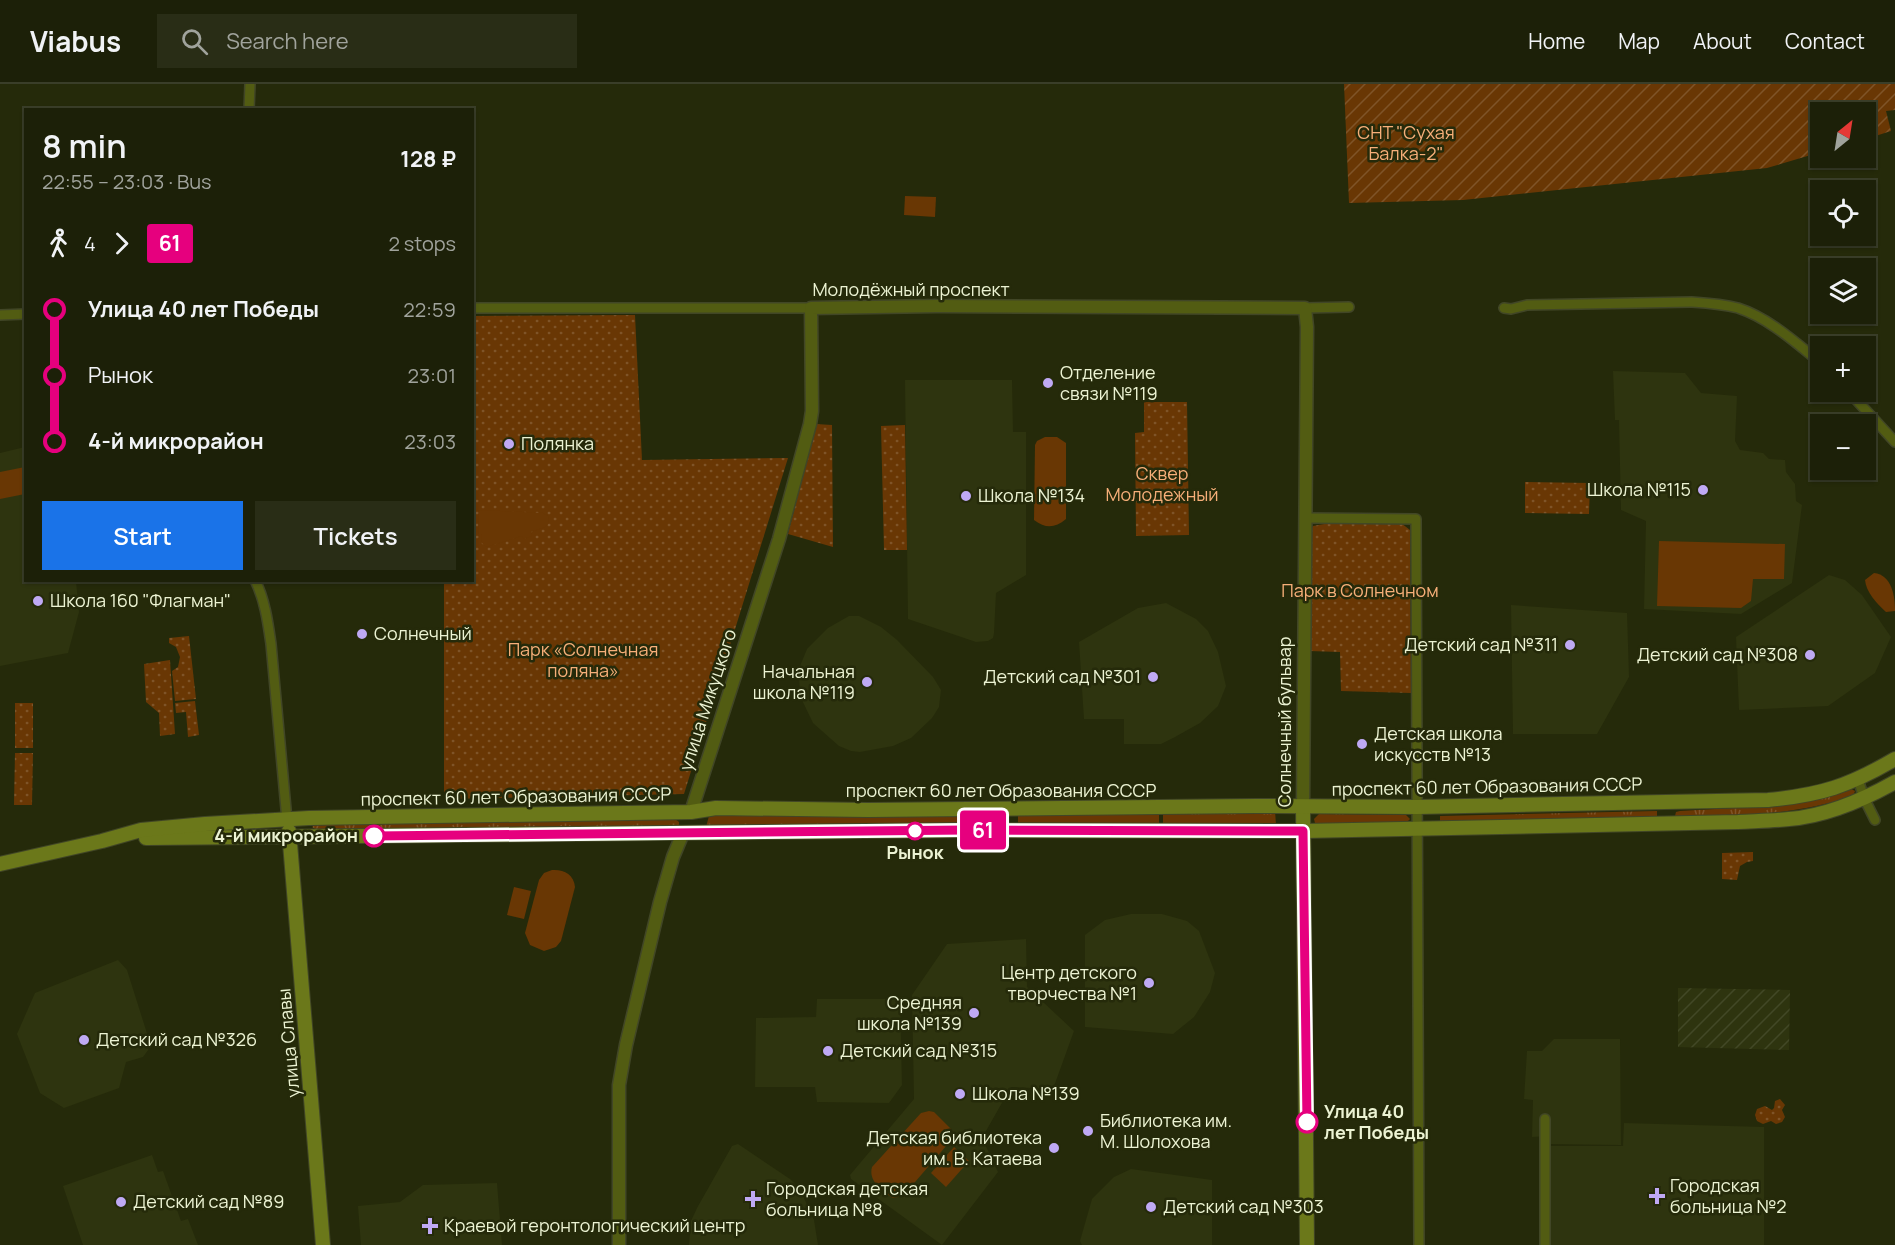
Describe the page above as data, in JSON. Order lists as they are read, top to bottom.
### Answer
{
  "streets": {
    "main road": [
      "улица Микуцкого",
      "Солнечный бульвар",
      "проспект 60 лет Образования СССР",
      "улица Славы"
    ],
    "street": ["Молодёжный проспект"]
  },
  "crossings": [
    ["Молодёжный проспект", "улица Микуцкого"],
    ["Молодёжный проспект", "Солнечный бульвар"],
    ["улица Микуцкого", "проспект 60 лет Образования СССР"],
    ["Солнечный бульвар", "проспект 60 лет Образования СССР"],
    ["проспект 60 лет Образования СССР", "улица Славы"]
  ],
  "parks": [
    "СНТ \"Сухая Балка-2\"",
    "Сквер Молодежный",
    "Парк в Солнечном",
    "Парк «Солнечная поляна»"
  ],
  "places": {
    "other": [
      "Отделение связи №119",
      "Полянка",
      "Школа №115",
      "Школа №134",
      "Школа 160 \"Флагман\"",
      "Солнечный",
      "Детский сад №311",
      "Детский сад №308",
      "Детский сад №301",
      "Начальная школа №119",
      "Детская школа искусств №13",
      "Рынок",
      "4-й микрорайон",
      "Центр детского творчества №1",
      "Средняя школа №139",
      "Детский сад №326",
      "Детский сад №315",
      "Школа №139",
      "Улица 40 лет Победы",
      "Библиотека им. М. Шолохова",
      "Детская библиотека им. В. Катаева",
      "Детский сад №89",
      "Детский сад №303"
    ],
    "health": ["Городская больница №2", "Городская детская больница №8", "Краевой геронтологический центр"]
  },
  "lines": ["bus line 61"],
  "north": "top right",
  "page": {
    "header": "Viabus",
    "search": "Search here",
    "nav": [
      "Home",
      "Map",
      "About",
      "Contact"
    ],
    "on_map": "61",
    "map_buttons": ["+", "−"],
    "heading": ["8 min", "22:55 – 23:03 · Bus", "128 ₽"],
    "legs": ["4", "61", "2 stops"],
    "list": [
      {
        "name": "Улица 40 лет Победы",
        "value": "22:59"
      },
      {
        "name": "Рынок",
        "value": "23:01"
      },
      {
        "name": "4-й микрорайон",
        "value": "23:03"
      }
    ],
    "buttons": ["Start", "Tickets"]
  }
}
